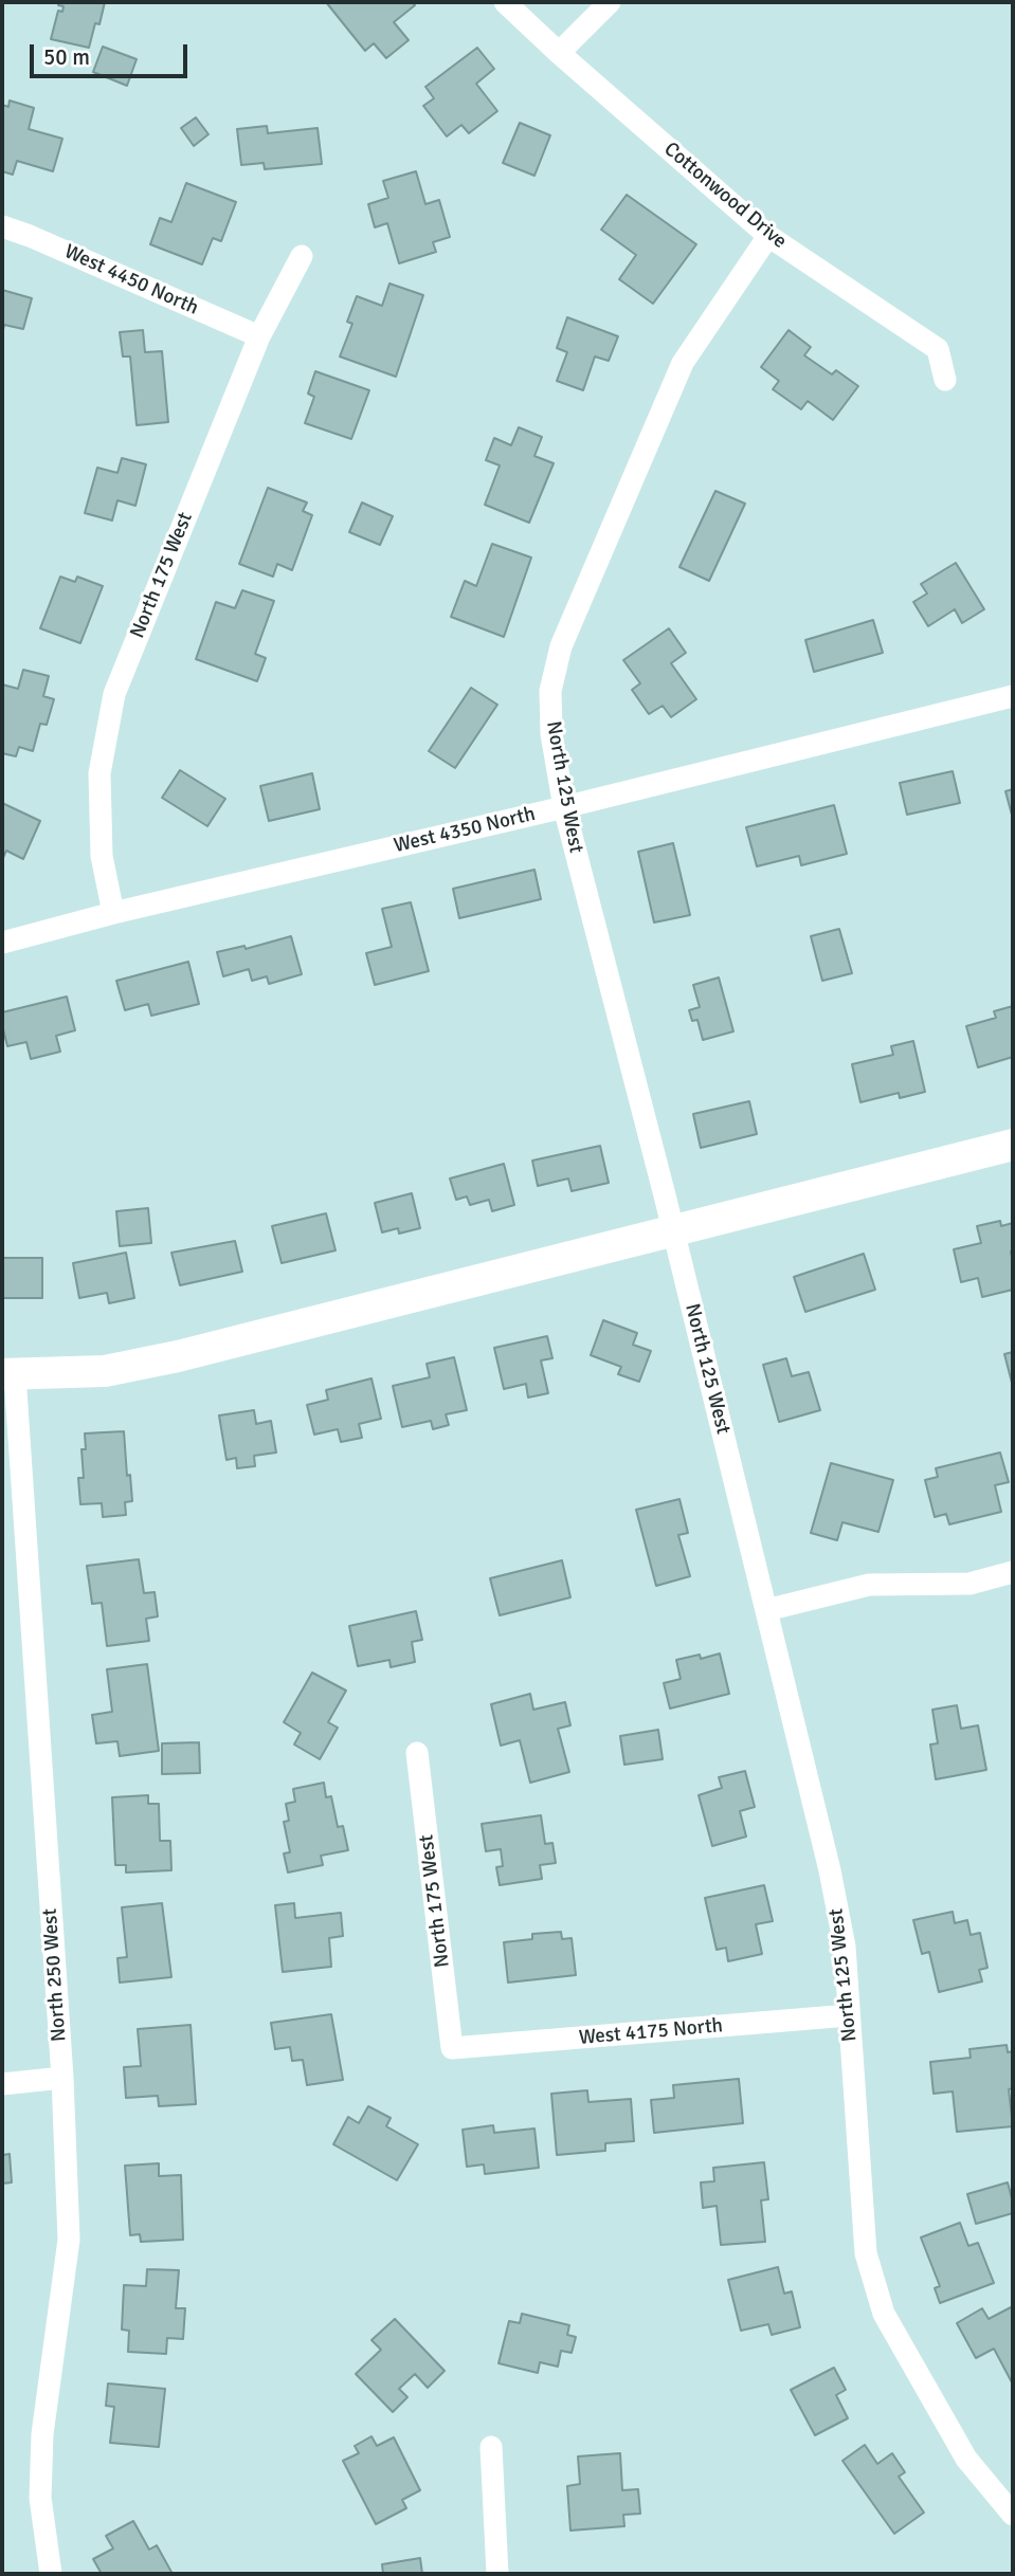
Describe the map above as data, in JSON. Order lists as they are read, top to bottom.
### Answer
{
  "streets": {
    "street": [
      "Cottonwood Drive",
      "West 4450 North",
      "North 175 West",
      "North 125 West",
      "West 4350 North",
      "North 250 West",
      "West 4175 North"
    ]
  },
  "crossings": [
    ["Cottonwood Drive", "North 125 West"],
    ["West 4450 North", "North 175 West"],
    ["North 175 West", "West 4350 North"],
    ["North 175 West", "West 4175 North"],
    ["North 125 West", "West 4350 North"],
    ["North 125 West", "West 4175 North"]
  ],
  "scale_bar": "50 m"
}
